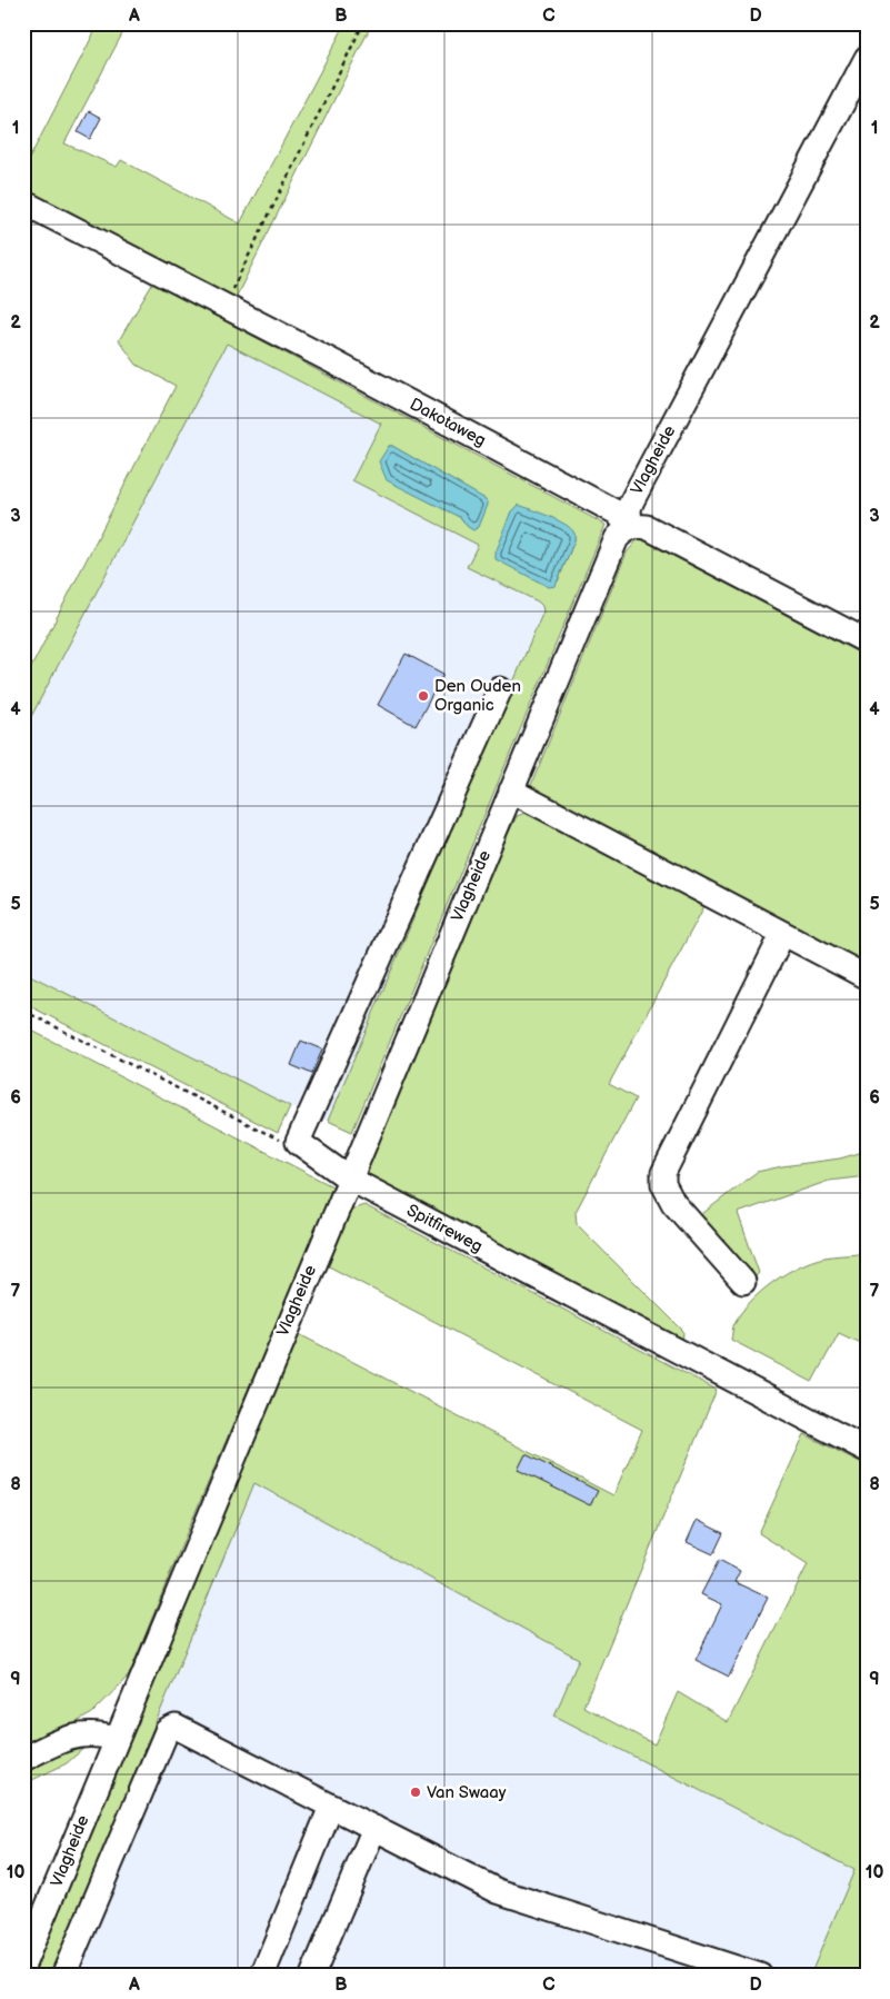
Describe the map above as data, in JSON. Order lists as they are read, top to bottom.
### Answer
{
  "streets": {
    "street": ["Dakotaweg", "Vlagheide", "Spitfireweg"]
  },
  "crossings": [
    ["Dakotaweg", "Vlagheide"],
    ["Vlagheide", "Spitfireweg"]
  ],
  "places": ["Den Ouden Organic", "Van Swaay"],
  "grid": {
    "columns": [
      "A",
      "B",
      "C",
      "D"
    ],
    "rows": [
      "1",
      "2",
      "3",
      "4",
      "5",
      "6",
      "7",
      "8",
      "9",
      "10"
    ]
  }
}
